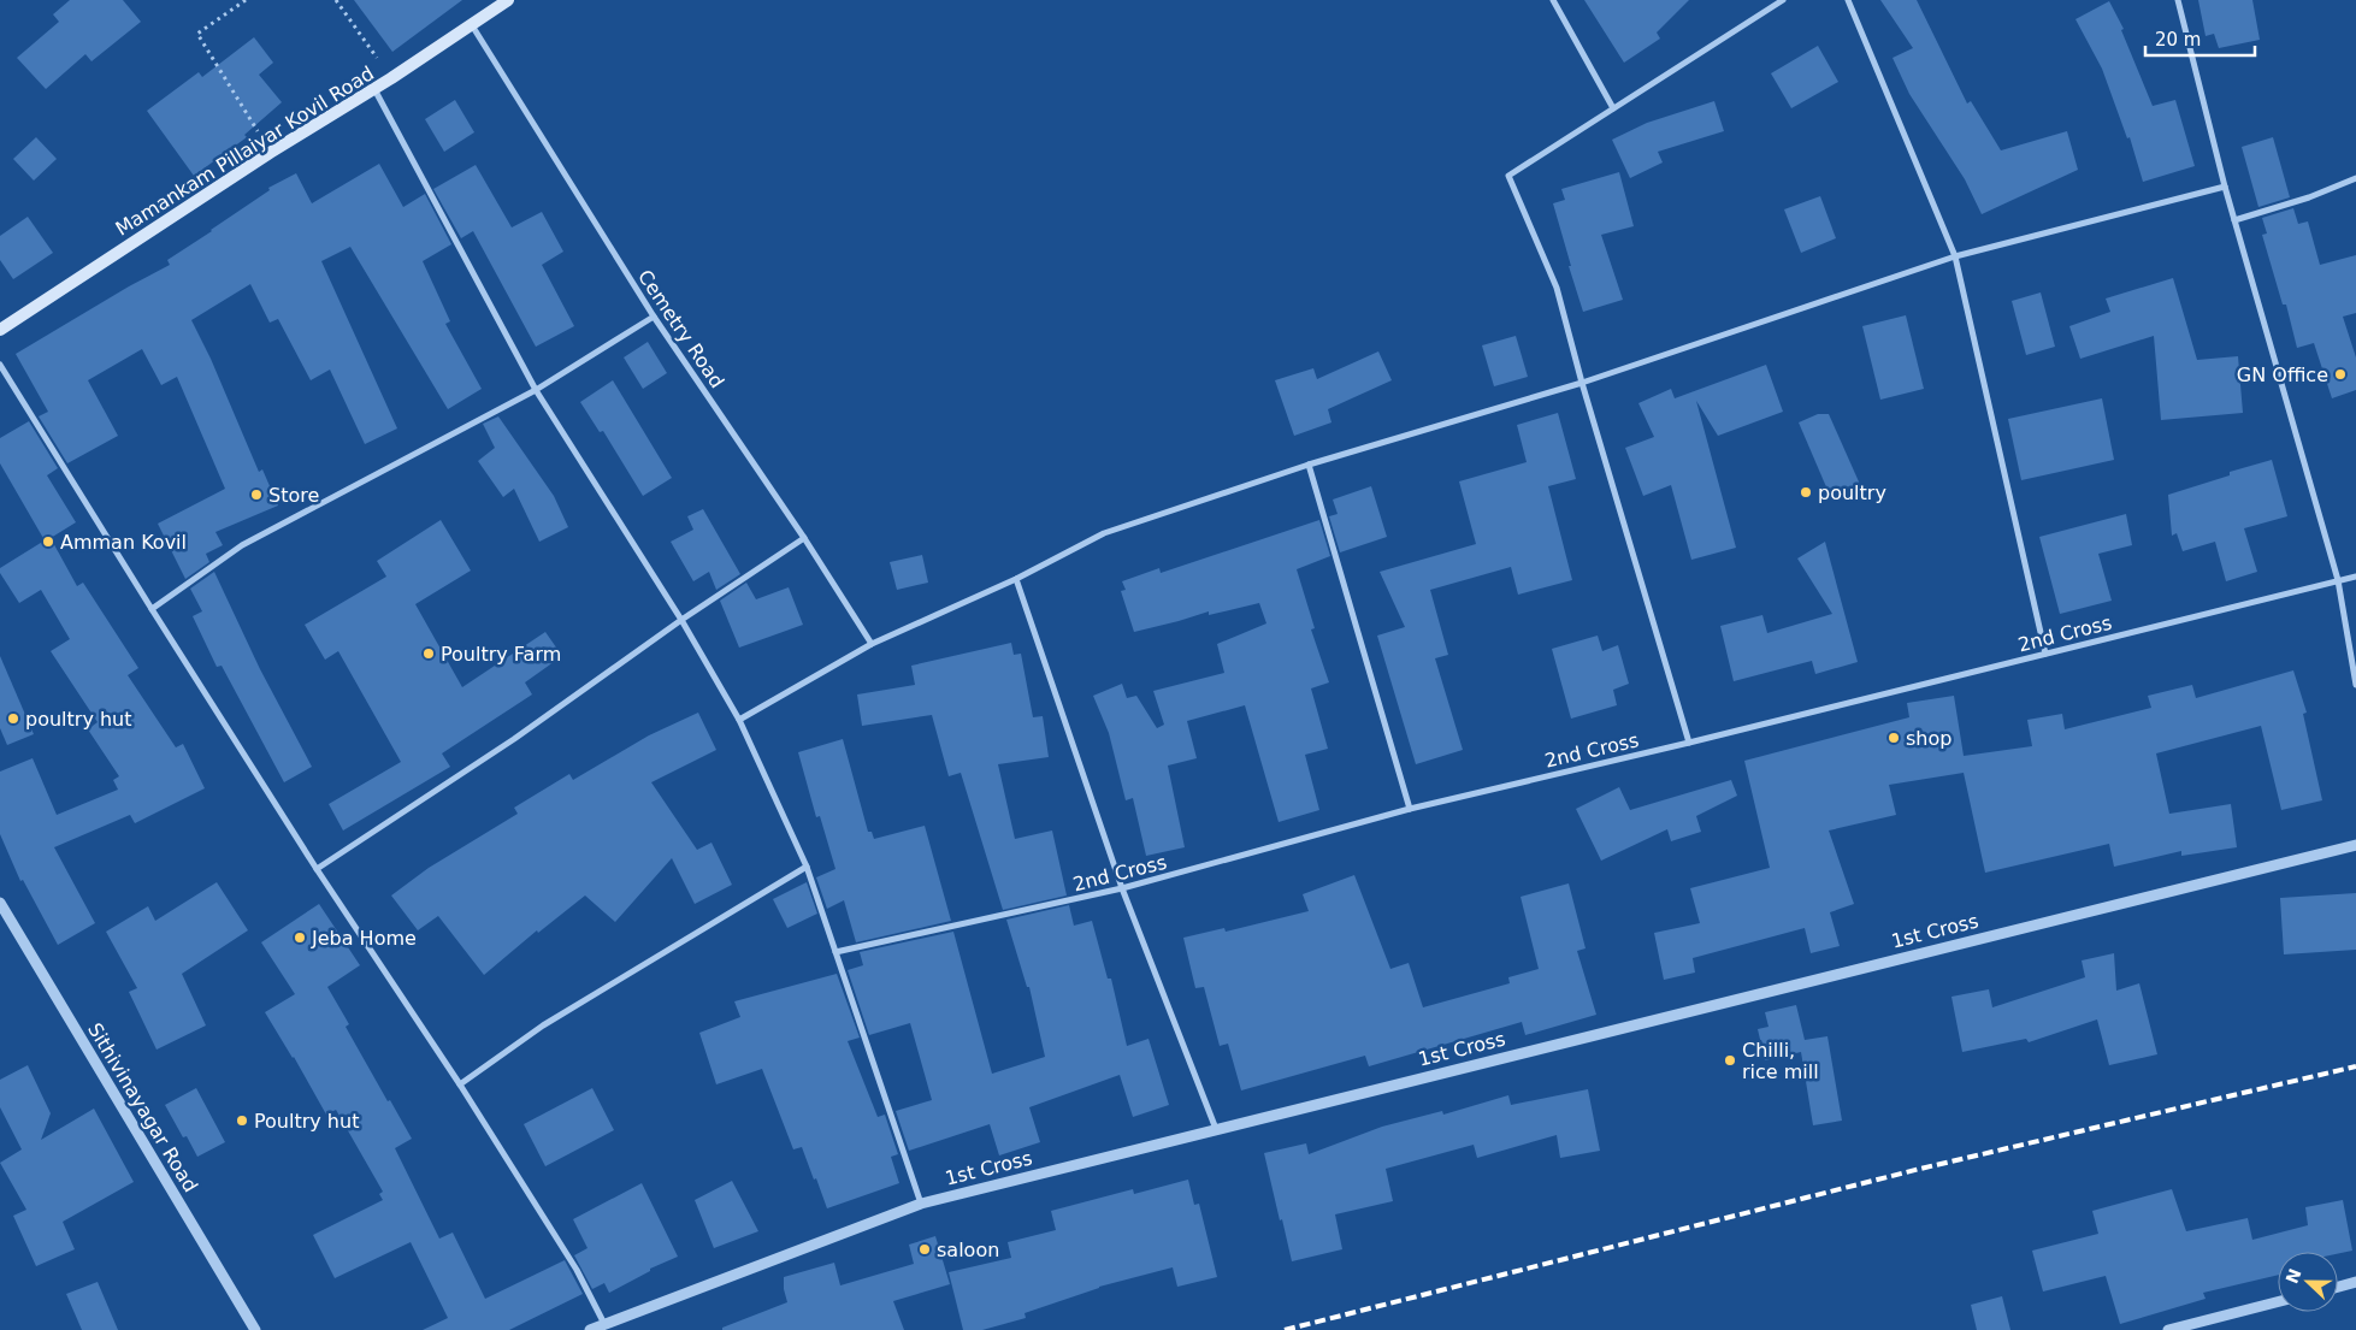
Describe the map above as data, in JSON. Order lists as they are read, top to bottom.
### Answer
{
  "streets": {
    "main road": ["Mamankam Pillaiyar Kovil Road"],
    "street": [
      "Cemetry Road",
      "2nd Cross",
      "1st Cross",
      "Sithivinayagar Road"
    ]
  },
  "crossings": [
    ["Mamankam Pillaiyar Kovil Road", "Cemetry Road"]
  ],
  "places": [
    "GN Office",
    "poultry",
    "Store",
    "Amman Kovil",
    "Poultry Farm",
    "poultry hut",
    "shop",
    "Jeba Home",
    "Chilli, rice mill",
    "Poultry hut",
    "saloon"
  ],
  "scale_bar": "20 m",
  "north": "left"
}
